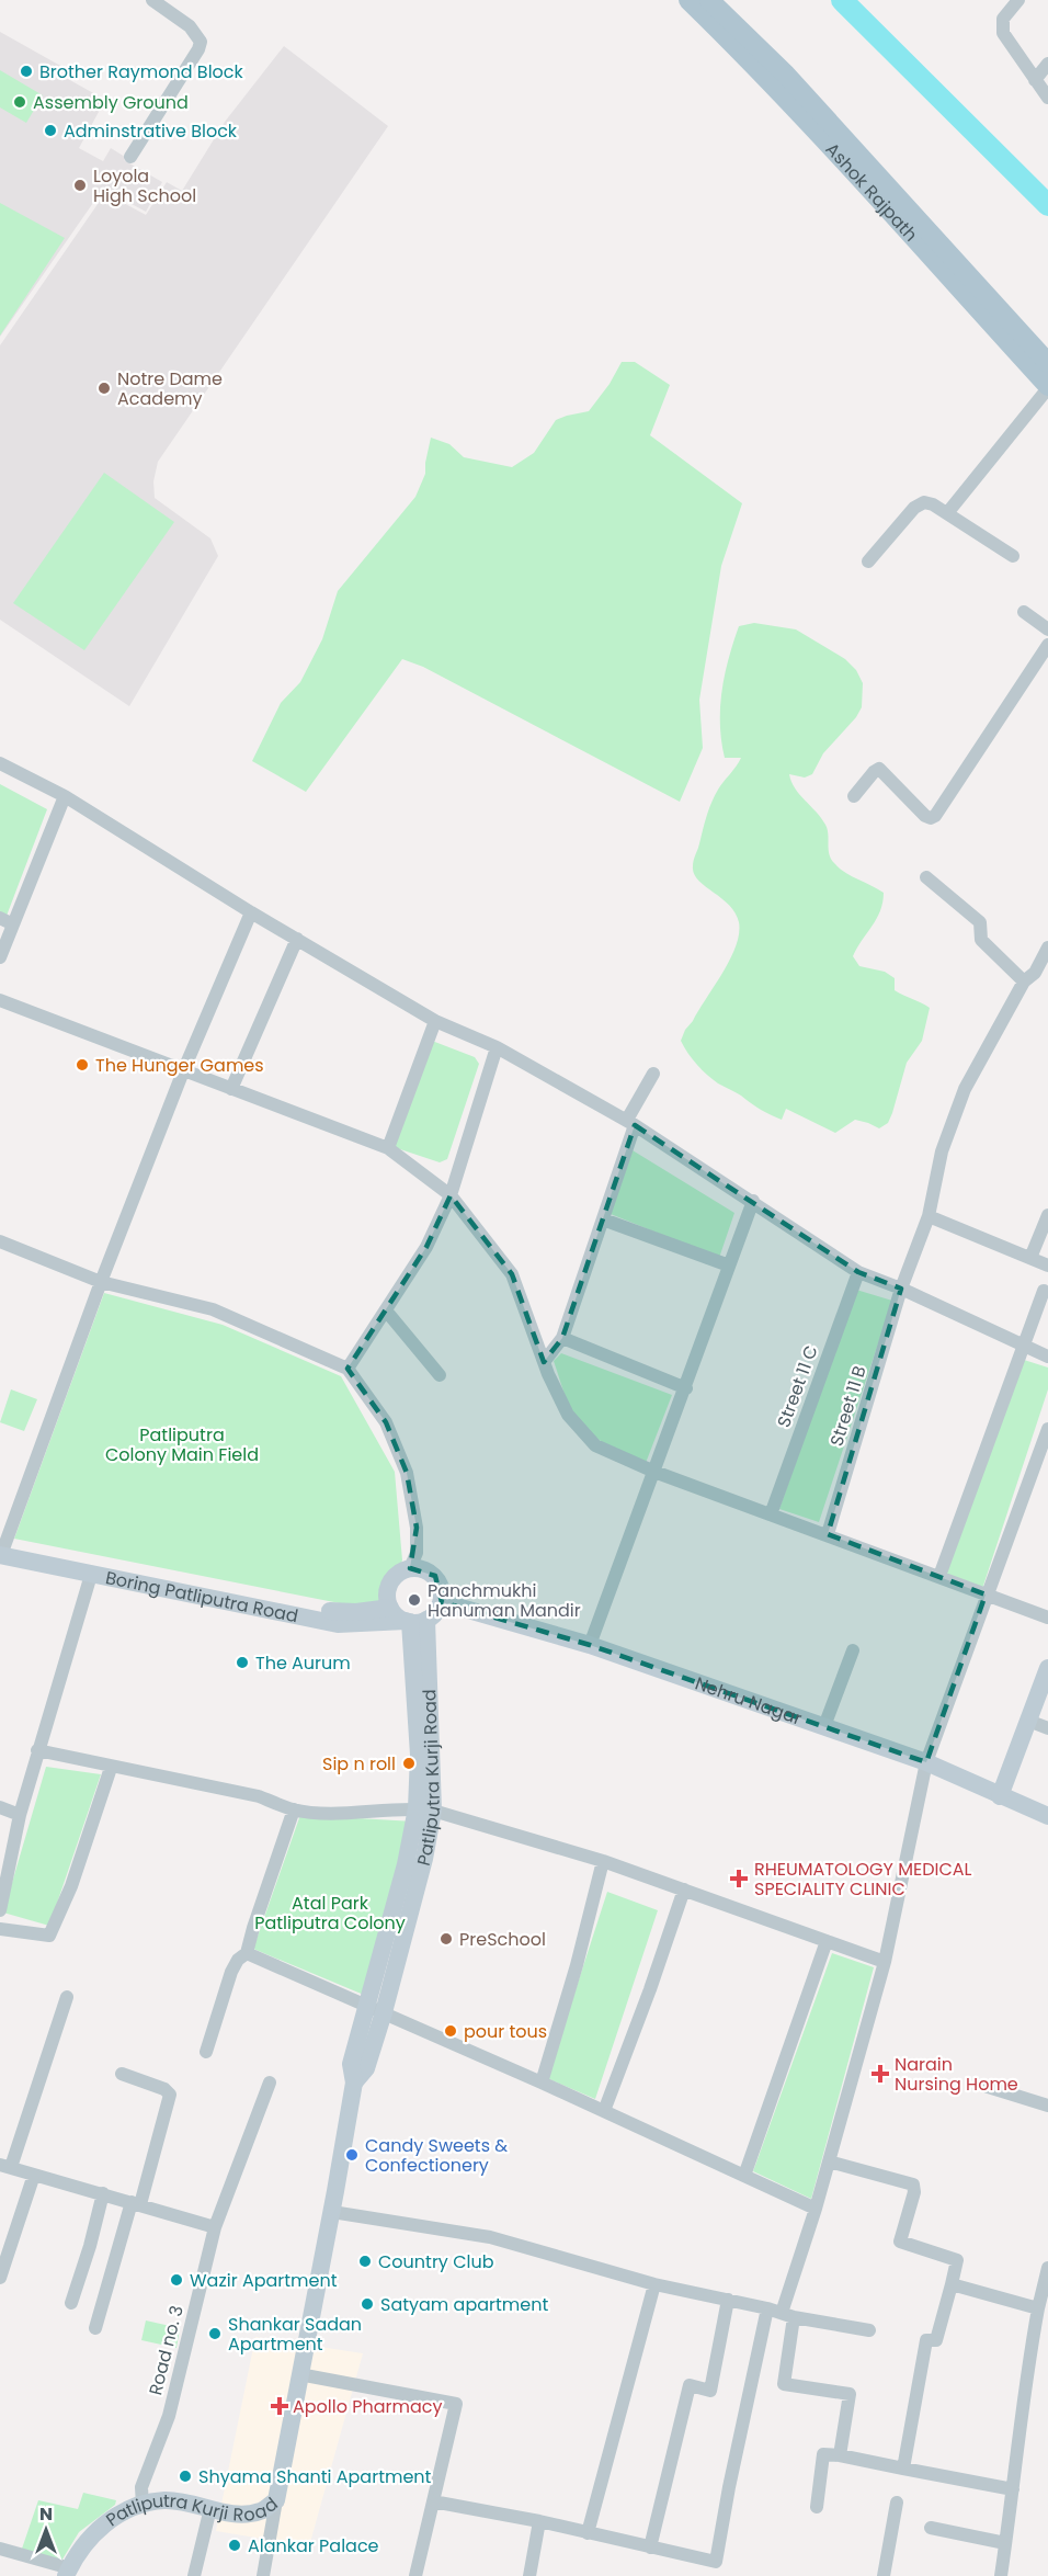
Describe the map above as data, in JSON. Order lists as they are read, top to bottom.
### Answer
{
  "streets": {
    "main road": ["Ashok Rajpath"],
    "street": [
      "Street 11 C",
      "Street 11 B",
      "Boring Patliputra Road",
      "Nehru Nagar",
      "Patliputra Kurji Road",
      "Road no. 3"
    ]
  },
  "crossings": [
    ["Boring Patliputra Road", "Nehru Nagar"],
    ["Boring Patliputra Road", "Patliputra Kurji Road"],
    ["Nehru Nagar", "Patliputra Kurji Road"],
    ["Patliputra Kurji Road", "Road no. 3"]
  ],
  "parks": ["Patliputra Colony Main Field", "Atal Park Patliputra Colony"],
  "places": {
    "other": [
      "Brother Raymond Block",
      "Assembly Ground",
      "Adminstrative Block",
      "Loyola High School",
      "Notre Dame Academy",
      "The Hunger Games",
      "Panchmukhi Hanuman Mandir",
      "The Aurum",
      "Sip n roll",
      "PreSchool",
      "pour tous",
      "Candy Sweets & Confectionery",
      "Country Club",
      "Wazir Apartment",
      "Satyam apartment",
      "Shankar Sadan Apartment",
      "Shyama Shanti Apartment",
      "Alankar Palace"
    ],
    "health": ["RHEUMATOLOGY MEDICAL SPECIALITY CLINIC", "Narain Nursing Home", "Apollo Pharmacy"]
  },
  "north": "top"
}
